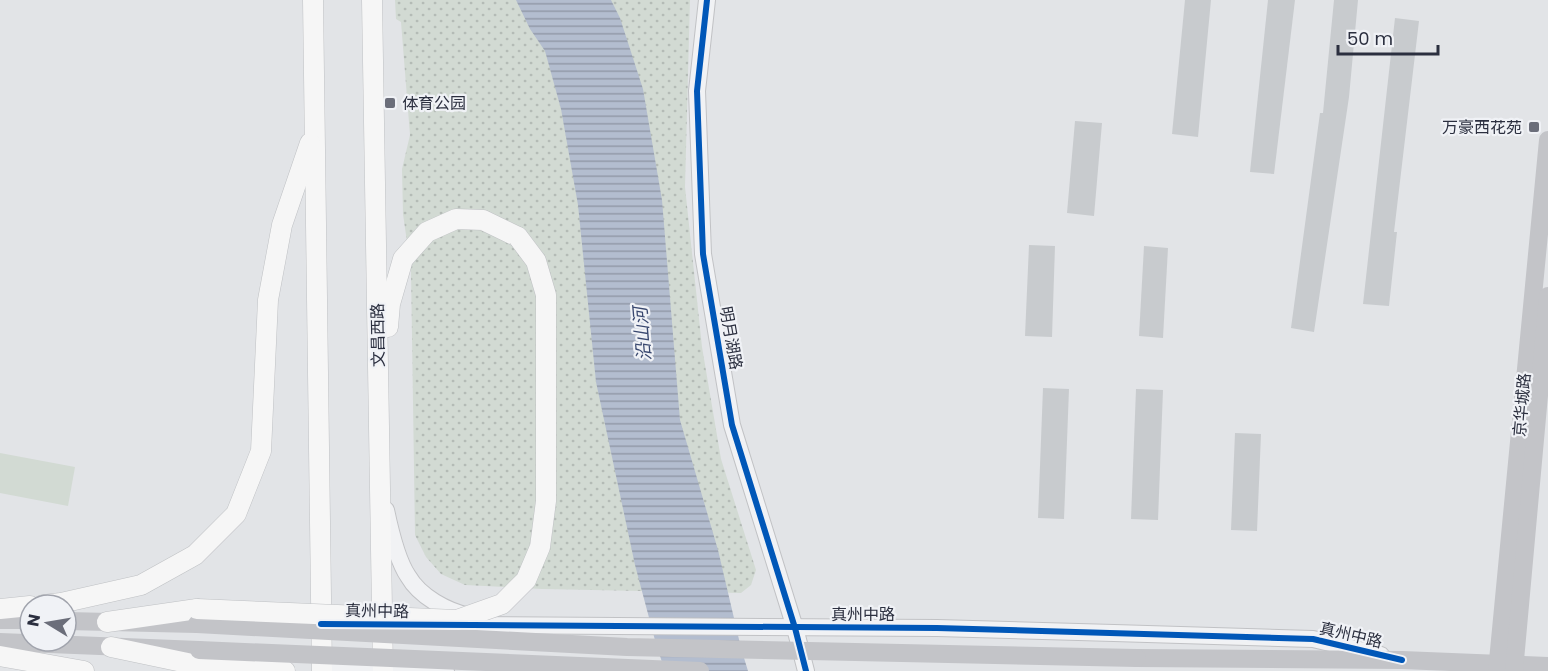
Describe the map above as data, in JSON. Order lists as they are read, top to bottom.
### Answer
{
  "streets": {
    "main road": ["文昌西路", "京华城路", "真州中路"],
    "street": ["明月湖路"]
  },
  "crossings": [
    ["文昌西路", "真州中路"],
    ["明月湖路", "真州中路"],
    ["京华城路", "真州中路"]
  ],
  "water": ["沿山河"],
  "places": {
    "transit": ["体育公园", "万豪西花苑"]
  },
  "scale_bar": "50 m",
  "north": "left"
}
